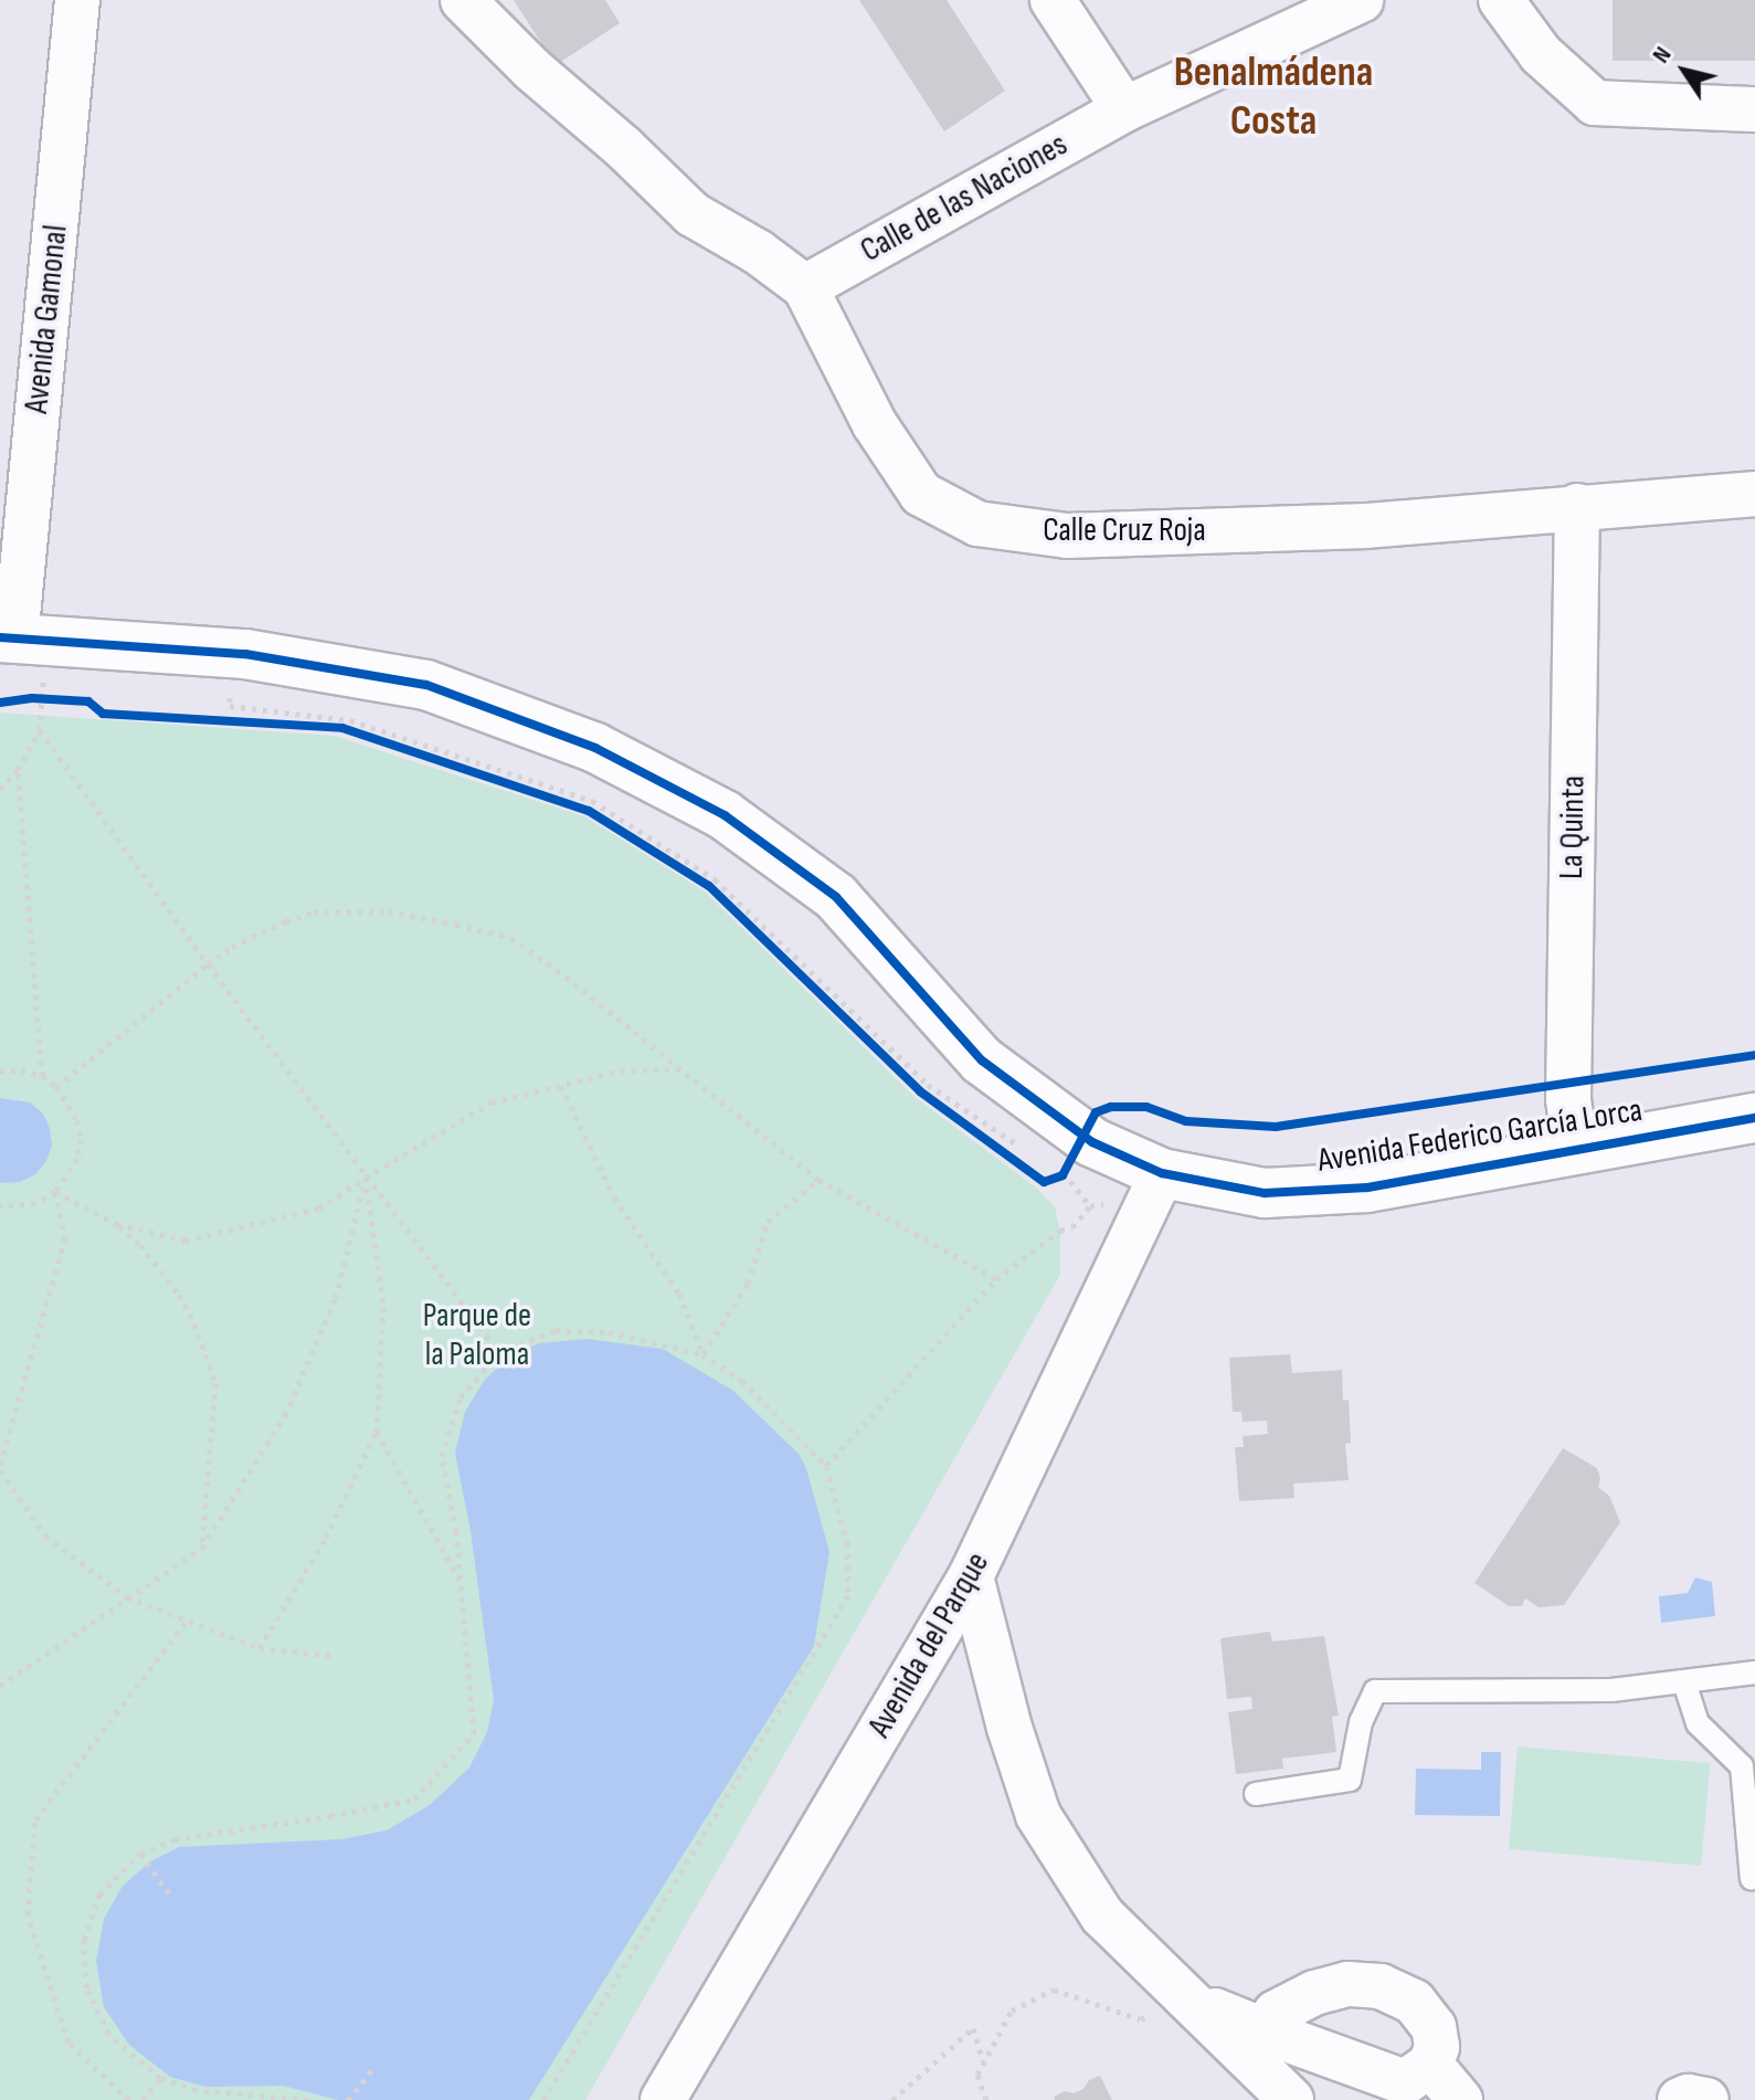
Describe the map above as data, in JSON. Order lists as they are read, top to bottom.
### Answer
{
  "streets": {
    "street": [
      "Calle de las Naciones",
      "Avenida Gamonal",
      "Calle Cruz Roja",
      "La Quinta",
      "Avenida Federico García Lorca",
      "Avenida del Parque"
    ]
  },
  "crossings": [
    ["Calle de las Naciones", "Calle Cruz Roja"],
    ["Avenida Gamonal", "Avenida Federico García Lorca"],
    ["Calle Cruz Roja", "La Quinta"],
    ["La Quinta", "Avenida Federico García Lorca"],
    ["Avenida Federico García Lorca", "Avenida del Parque"]
  ],
  "districts": ["Benalmádena Costa"],
  "parks": ["Parque de la Paloma"],
  "north": "top left"
}
